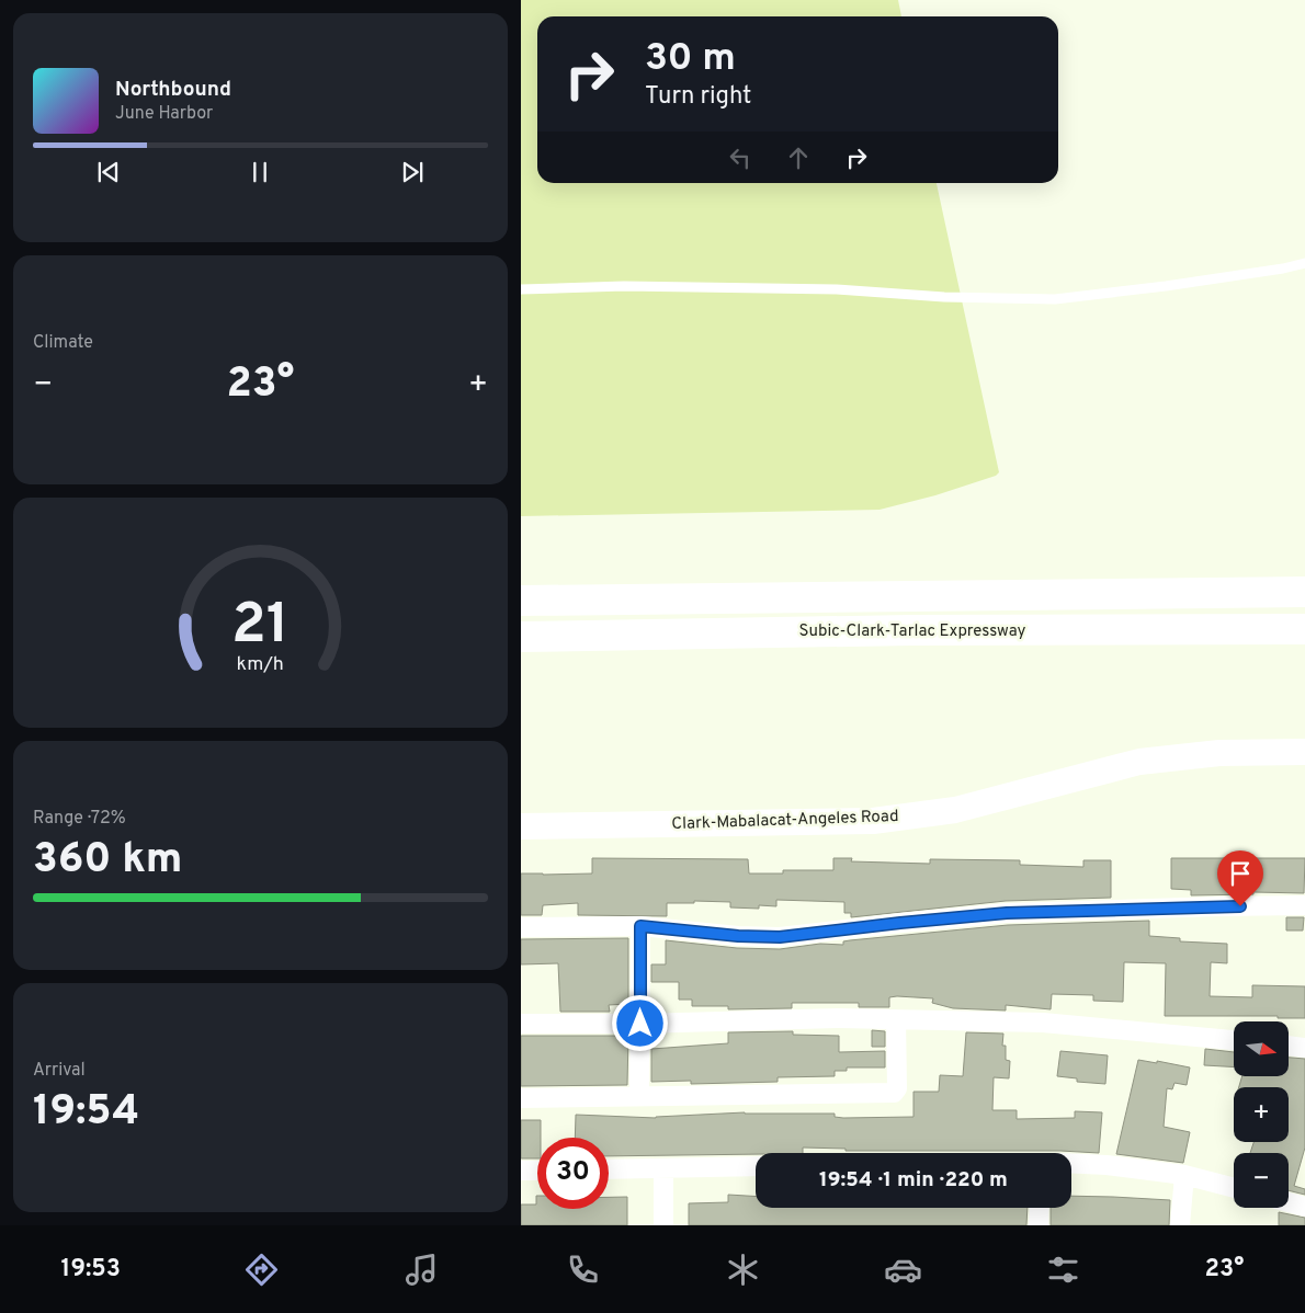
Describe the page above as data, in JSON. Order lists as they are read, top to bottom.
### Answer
{
  "streets": {
    "highway": ["Subic-Clark-Tarlac Expressway"],
    "main road": ["Clark-Mabalacat-Angeles Road"]
  },
  "north": "right",
  "page": {
    "turn": ["30 m", "Turn right"],
    "song": ["Northbound", "June Harbor"],
    "tile": [
      "Climate",
      ["Range · 72%", "360 km"],
      ["Arrival", "19:54"]
    ],
    "heat": ["−", "23°", "+"],
    "map_buttons": ["+", "−"],
    "limit": "30",
    "trip": "19:54 · 1 min · 220 m",
    "tabs": ["19:53", "23°"],
    "gauge": ["21", "km/h"]
  }
}
